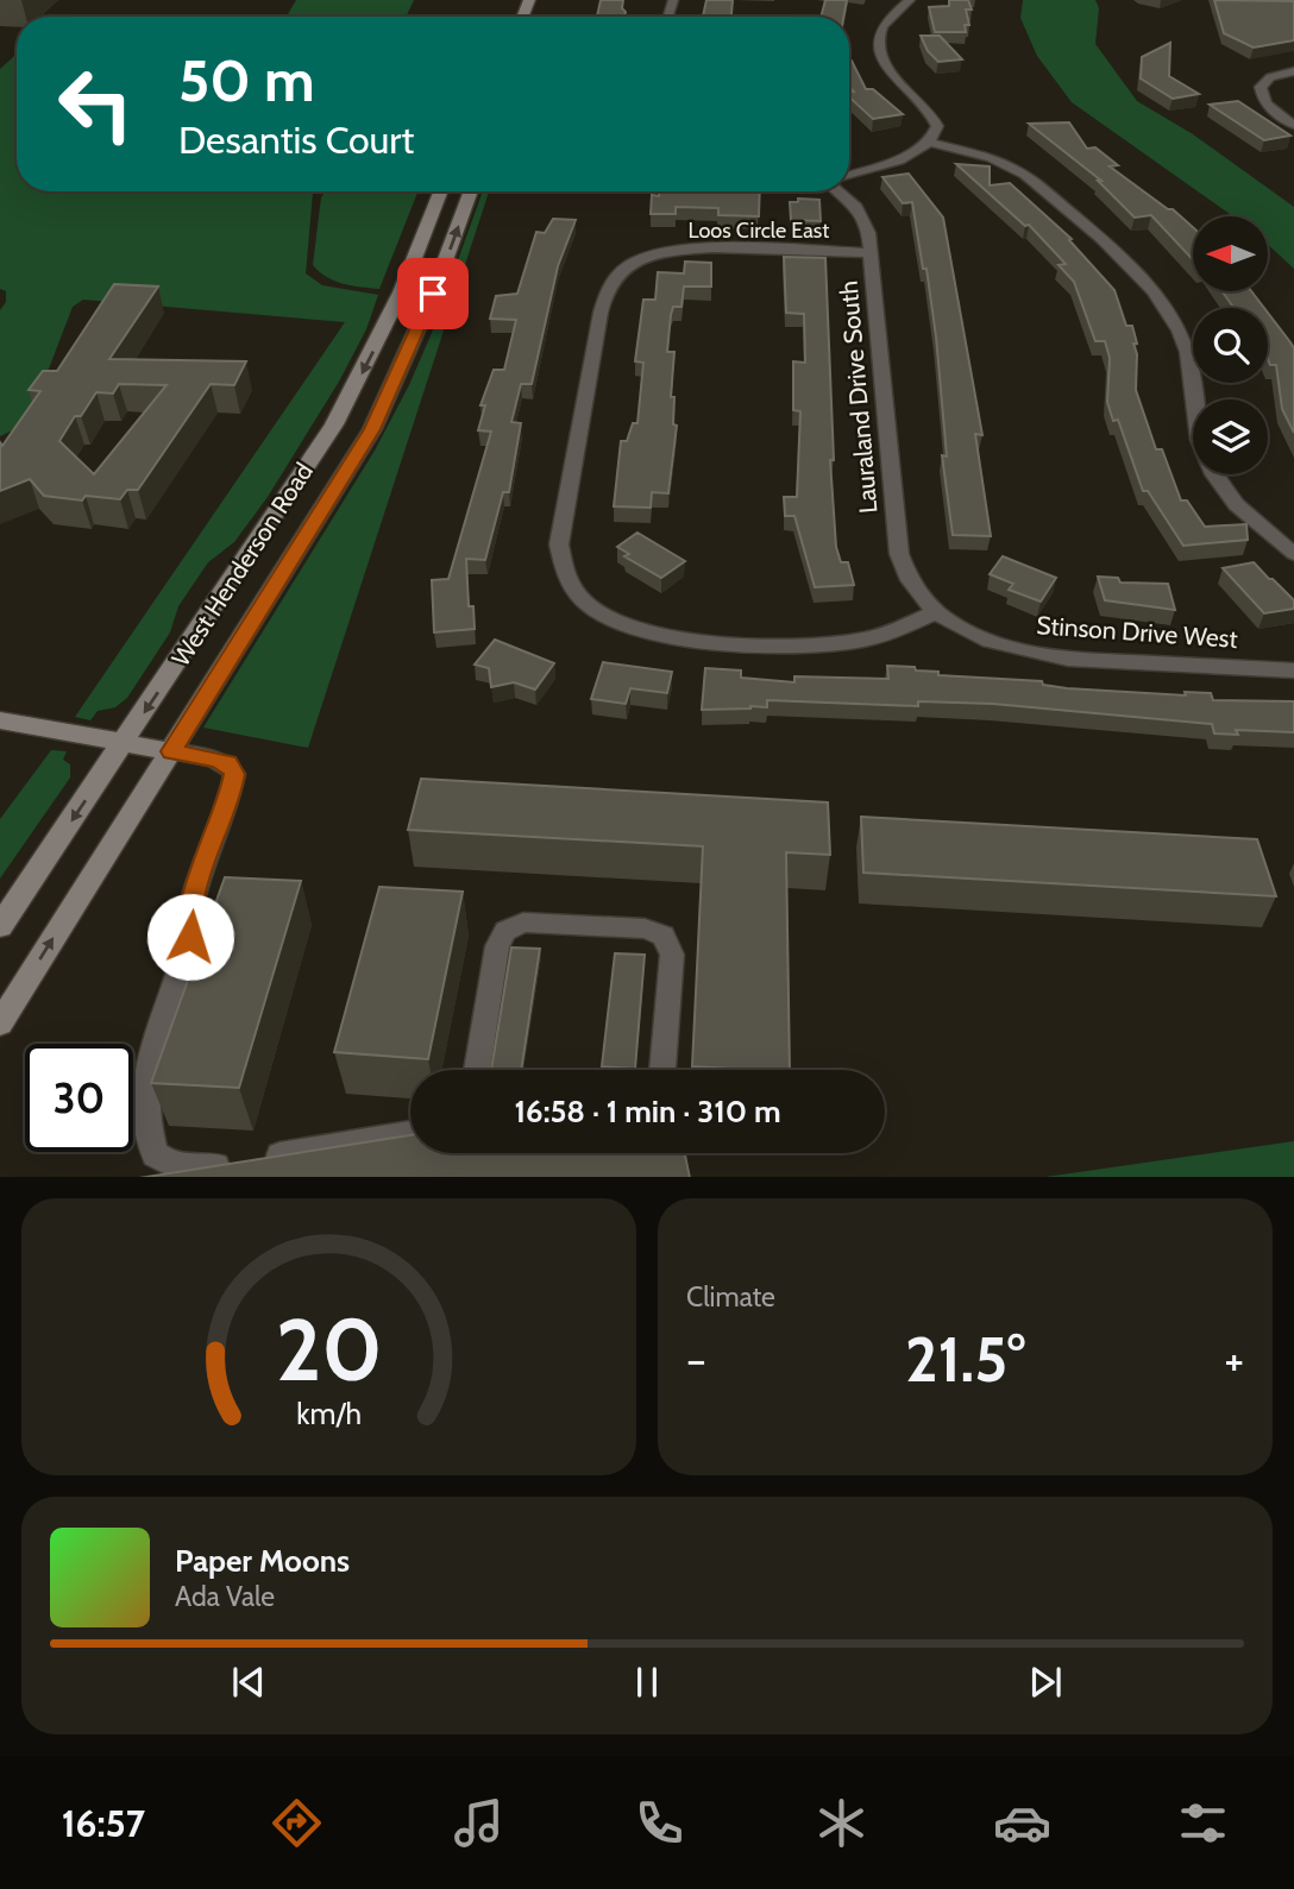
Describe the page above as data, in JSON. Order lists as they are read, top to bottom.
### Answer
{
  "streets": {
    "main road": ["West Henderson Road"],
    "street": ["Loos Circle East", "Lauraland Drive South", "Stinson Drive West"]
  },
  "crossings": [
    ["Loos Circle East", "Lauraland Drive South"],
    ["Loos Circle East", "Stinson Drive West"],
    ["Lauraland Drive South", "Stinson Drive West"]
  ],
  "north": "left",
  "page": {
    "turn": ["50 m", "Desantis Court"],
    "limit": "30",
    "trip": "16:58 · 1 min · 310 m",
    "tile": "Climate",
    "heat": ["−", "21.5°", "+"],
    "song": ["Paper Moons", "Ada Vale"],
    "tabs": "16:57",
    "gauge": ["20", "km/h"]
  }
}
